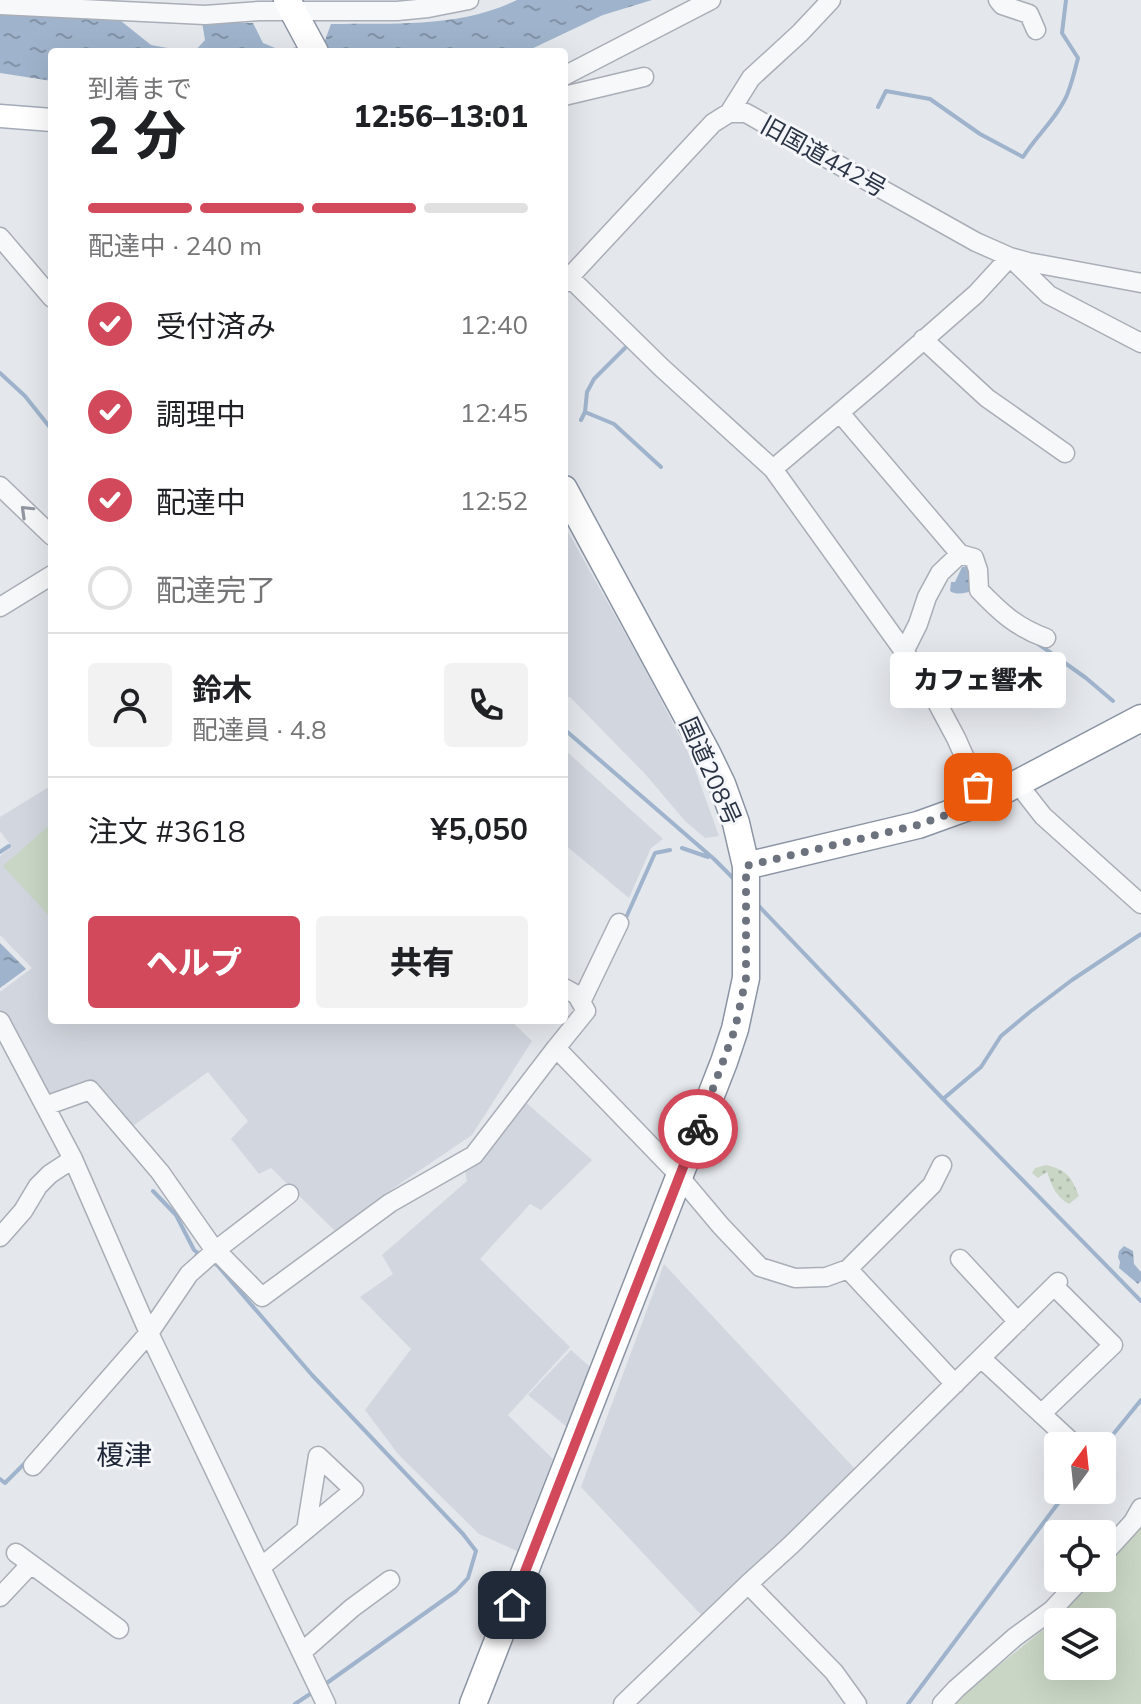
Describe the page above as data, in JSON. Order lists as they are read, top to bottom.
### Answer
{
  "streets": {
    "highway": ["国道208号"],
    "street": ["旧国道442号"]
  },
  "districts": ["榎津"],
  "places": ["カフェ響木"],
  "north": "top",
  "page": {
    "heading": ["2 分", "到着まで", "12:56–13:01"],
    "panel": [
      "鈴木",
      "配達員 · 4.8",
      "注文 #3618",
      "¥5,050"
    ],
    "bar": "配達中 · 240 m",
    "list": [
      ["受付済み", "12:40"],
      ["調理中", "12:45"],
      ["配達中", "12:52"],
      "配達完了"
    ],
    "bubble": "カフェ響木",
    "buttons": ["ヘルプ", "共有"]
  }
}
